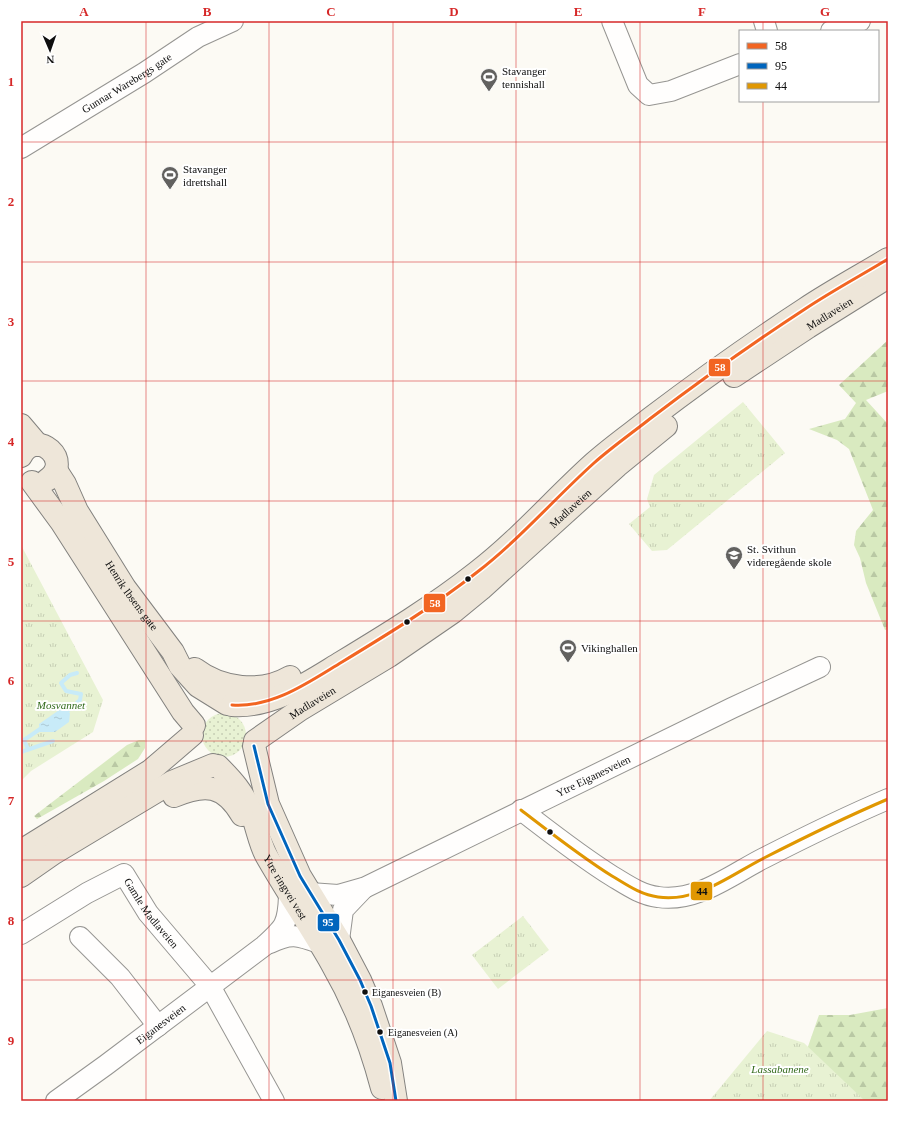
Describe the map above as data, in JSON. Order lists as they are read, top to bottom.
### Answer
{
  "streets": {
    "main road": ["Madlaveien", "Henrik Ibsens gate", "Ytre ringvei vest"],
    "street": [
      "Gunnar Warebergs gate",
      "Ytre Eiganesveien",
      "Gamle Madlaveien",
      "Eiganesveien"
    ]
  },
  "crossings": [
    ["Madlaveien", "Henrik Ibsens gate"],
    ["Madlaveien", "Ytre ringvei vest"],
    ["Henrik Ibsens gate", "Ytre ringvei vest"],
    ["Ytre Eiganesveien", "Ytre ringvei vest"],
    ["Ytre Eiganesveien", "Eiganesveien"],
    ["Ytre ringvei vest", "Eiganesveien"],
    ["Gamle Madlaveien", "Eiganesveien"]
  ],
  "parks": ["Mosvannet", "Lassabanene"],
  "places": {
    "sports": ["Stavanger tennishall", "Stavanger idrettshall", "Vikinghallen"],
    "school or university": ["St. Svithun videregående skole"],
    "other": ["Eiganesveien (B)", "Eiganesveien (A)"]
  },
  "lines": ["transit line 58", "transit line 95", "transit line 44"],
  "legend": ["58", "95", "44"],
  "north": "bottom",
  "grid": {
    "columns": [
      "A",
      "B",
      "C",
      "D",
      "E",
      "F",
      "G"
    ],
    "rows": [
      "1",
      "2",
      "3",
      "4",
      "5",
      "6",
      "7",
      "8",
      "9"
    ]
  }
}
